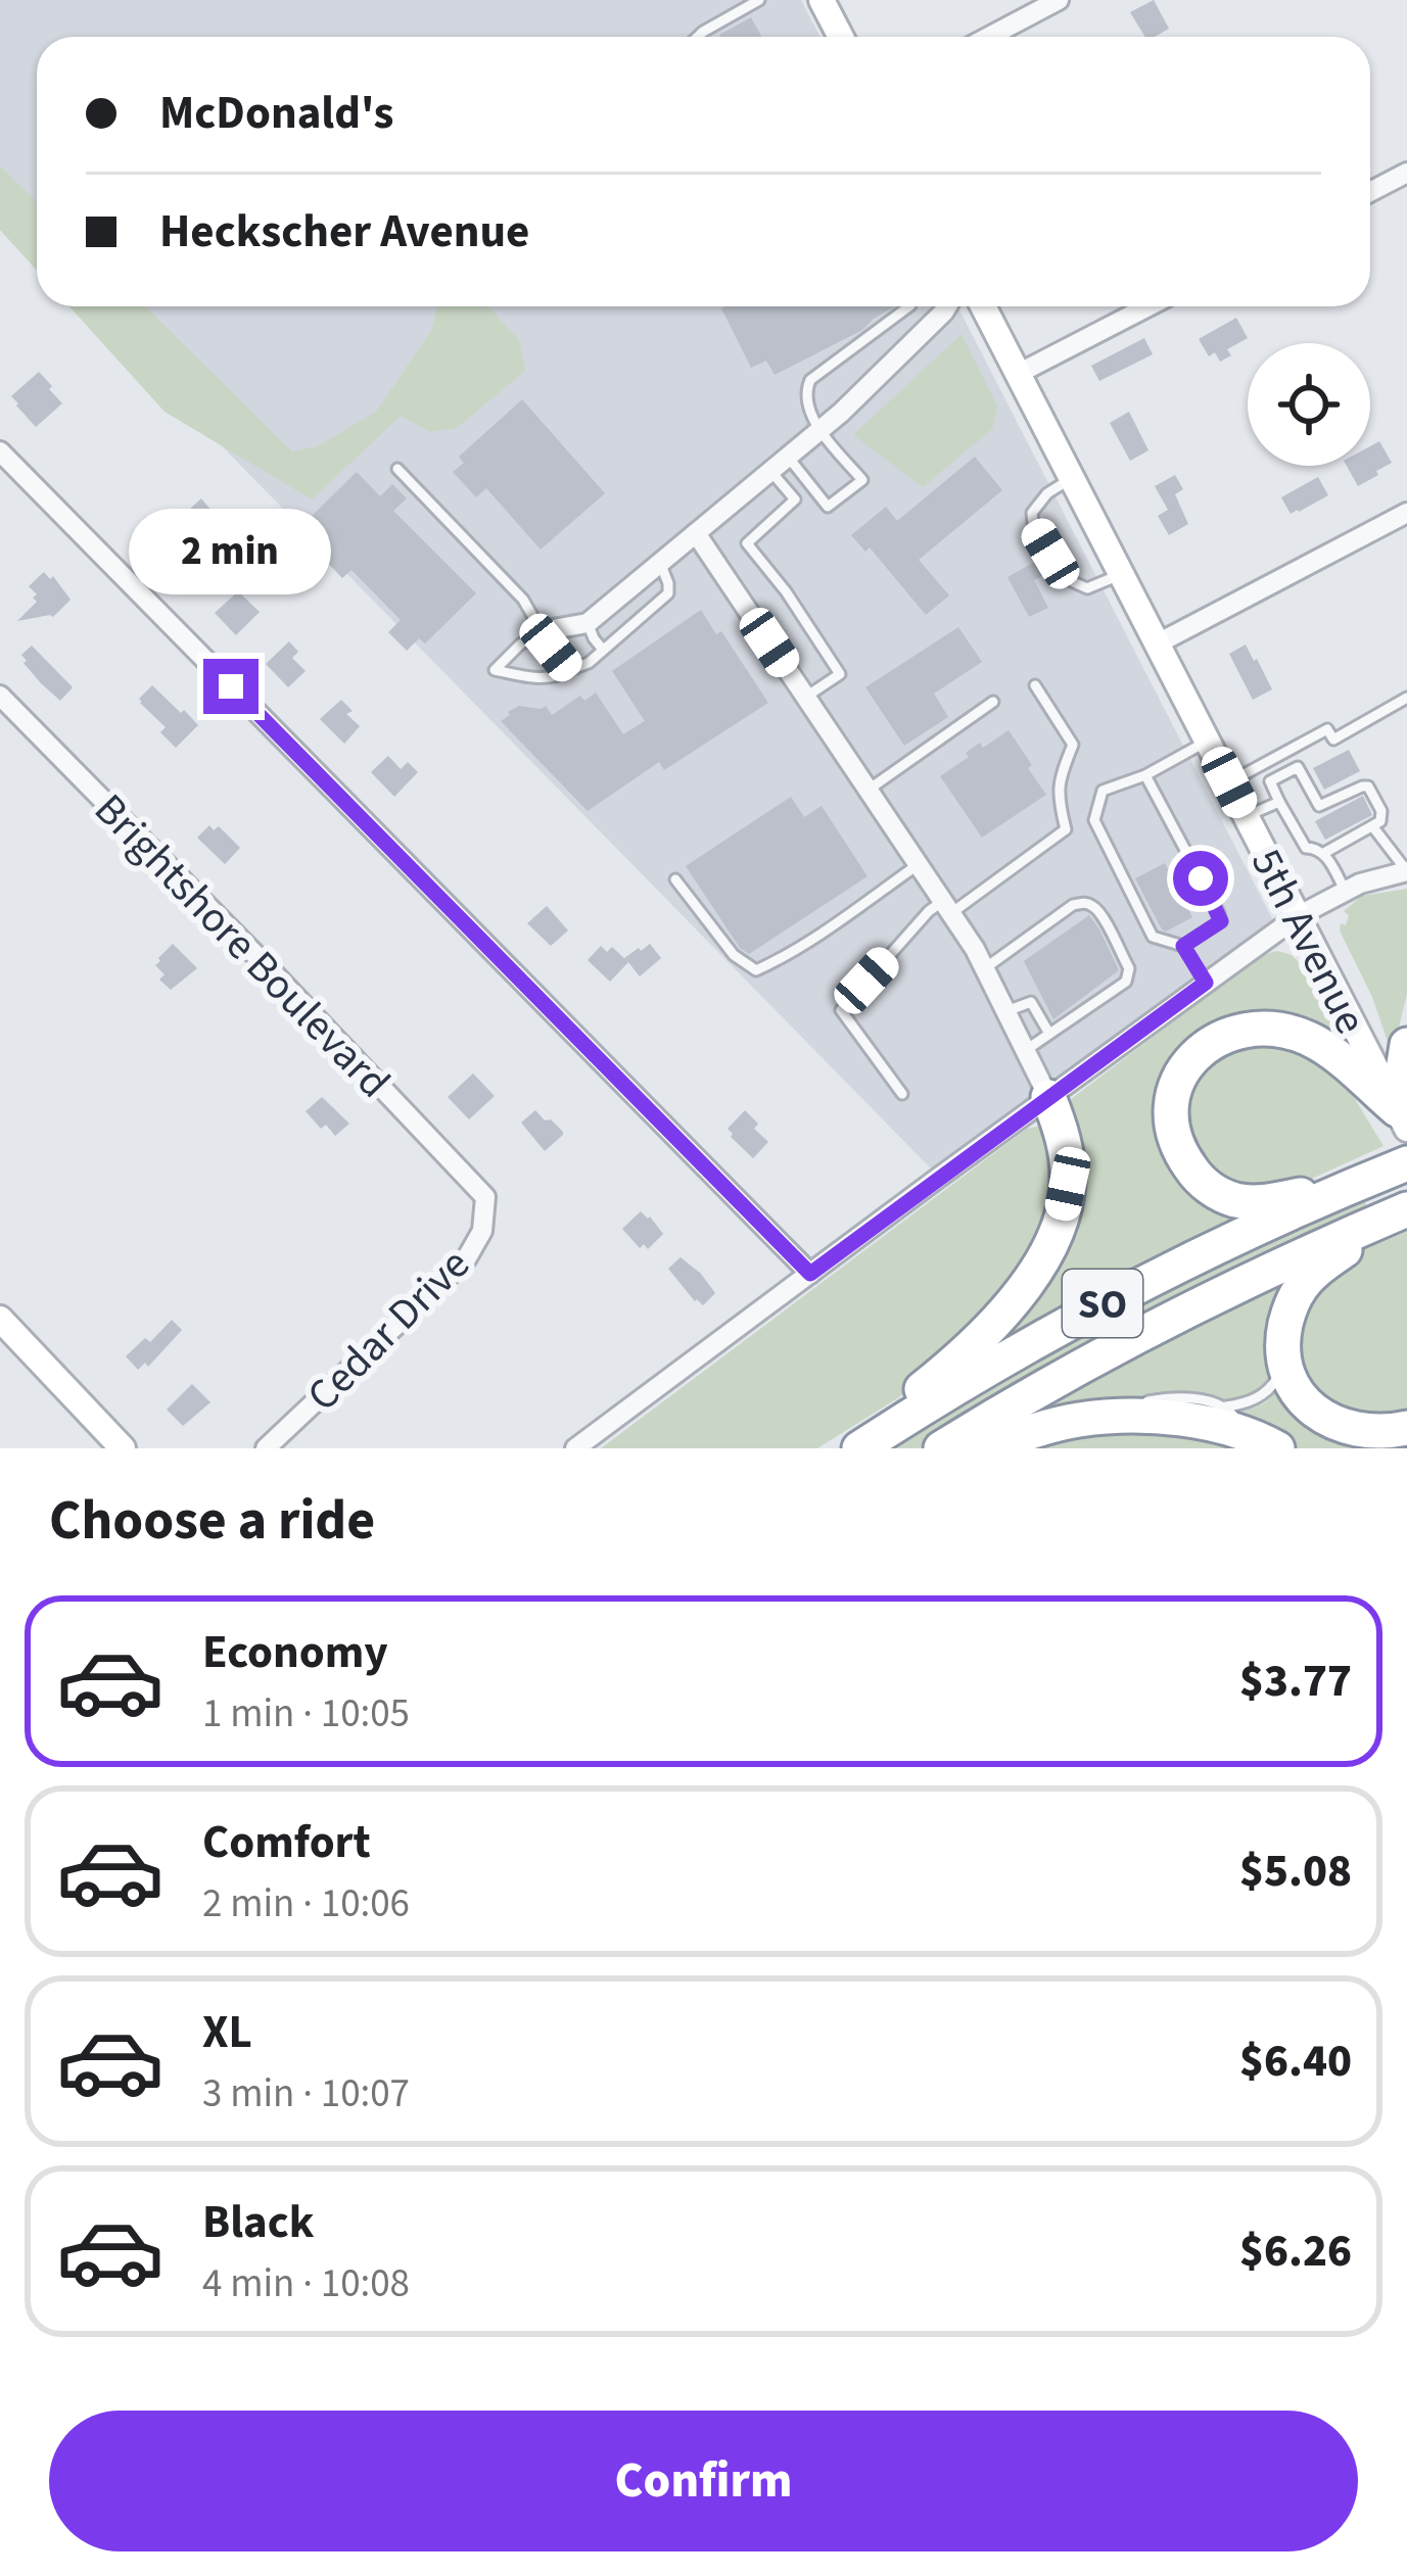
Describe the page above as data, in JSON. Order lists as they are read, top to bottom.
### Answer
{
  "streets": {
    "highway": ["SO"],
    "main road": ["5th Avenue"],
    "street": ["Brightshore Boulevard", "Cedar Drive"]
  },
  "crossings": [
    ["Brightshore Boulevard", "Cedar Drive"]
  ],
  "page": {
    "banner": ["McDonald's", "Heckscher Avenue"],
    "bubble": "2 min",
    "heading": "Choose a ride",
    "list": [
      {
        "name": "Economy",
        "note": "1 min · 10:05",
        "value": "$3.77"
      },
      {
        "name": "Comfort",
        "note": "2 min · 10:06",
        "value": "$5.08"
      },
      {
        "name": "XL",
        "note": "3 min · 10:07",
        "value": "$6.40"
      },
      {
        "name": "Black",
        "note": "4 min · 10:08",
        "value": "$6.26"
      }
    ],
    "buttons": "Confirm"
  }
}
